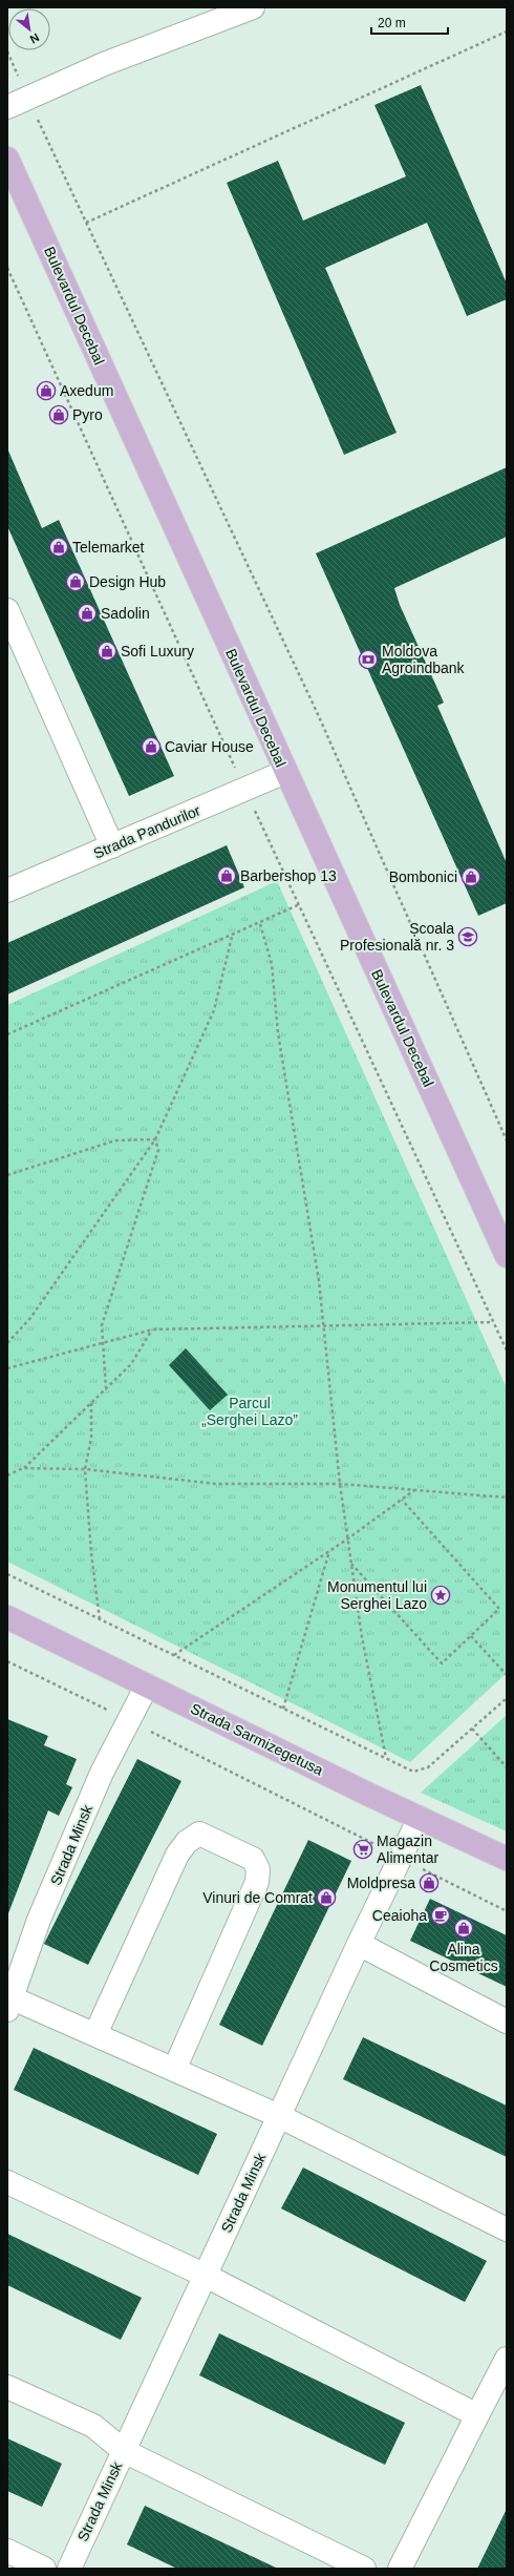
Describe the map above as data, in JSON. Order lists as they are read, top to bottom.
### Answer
{
  "streets": {
    "main road": ["Bulevardul Decebal", "Strada Sarmizegetusa"],
    "street": ["Strada Pandurilor", "Strada Minsk"]
  },
  "crossings": [
    ["Bulevardul Decebal", "Strada Pandurilor"],
    ["Strada Sarmizegetusa", "Strada Minsk"]
  ],
  "parks": ["Parcul „Serghei Lazo”"],
  "places": {
    "shop": [
      "Axedum",
      "Pyro",
      "Telemarket",
      "Design Hub",
      "Sadolin",
      "Sofi Luxury",
      "Caviar House",
      "Barbershop 13",
      "Bombonici",
      "Moldpresa",
      "Vinuri de Comrat",
      "Alina Cosmetics"
    ],
    "bank": ["Moldova Agroindbank"],
    "school or university": ["Școala Profesională nr. 3"],
    "place": ["Monumentul lui Serghei Lazo"],
    "supermarket": ["Magazin Alimentar"],
    "cafe": ["Ceaioha"]
  },
  "scale_bar": "20 m",
  "north": "bottom right"
}
